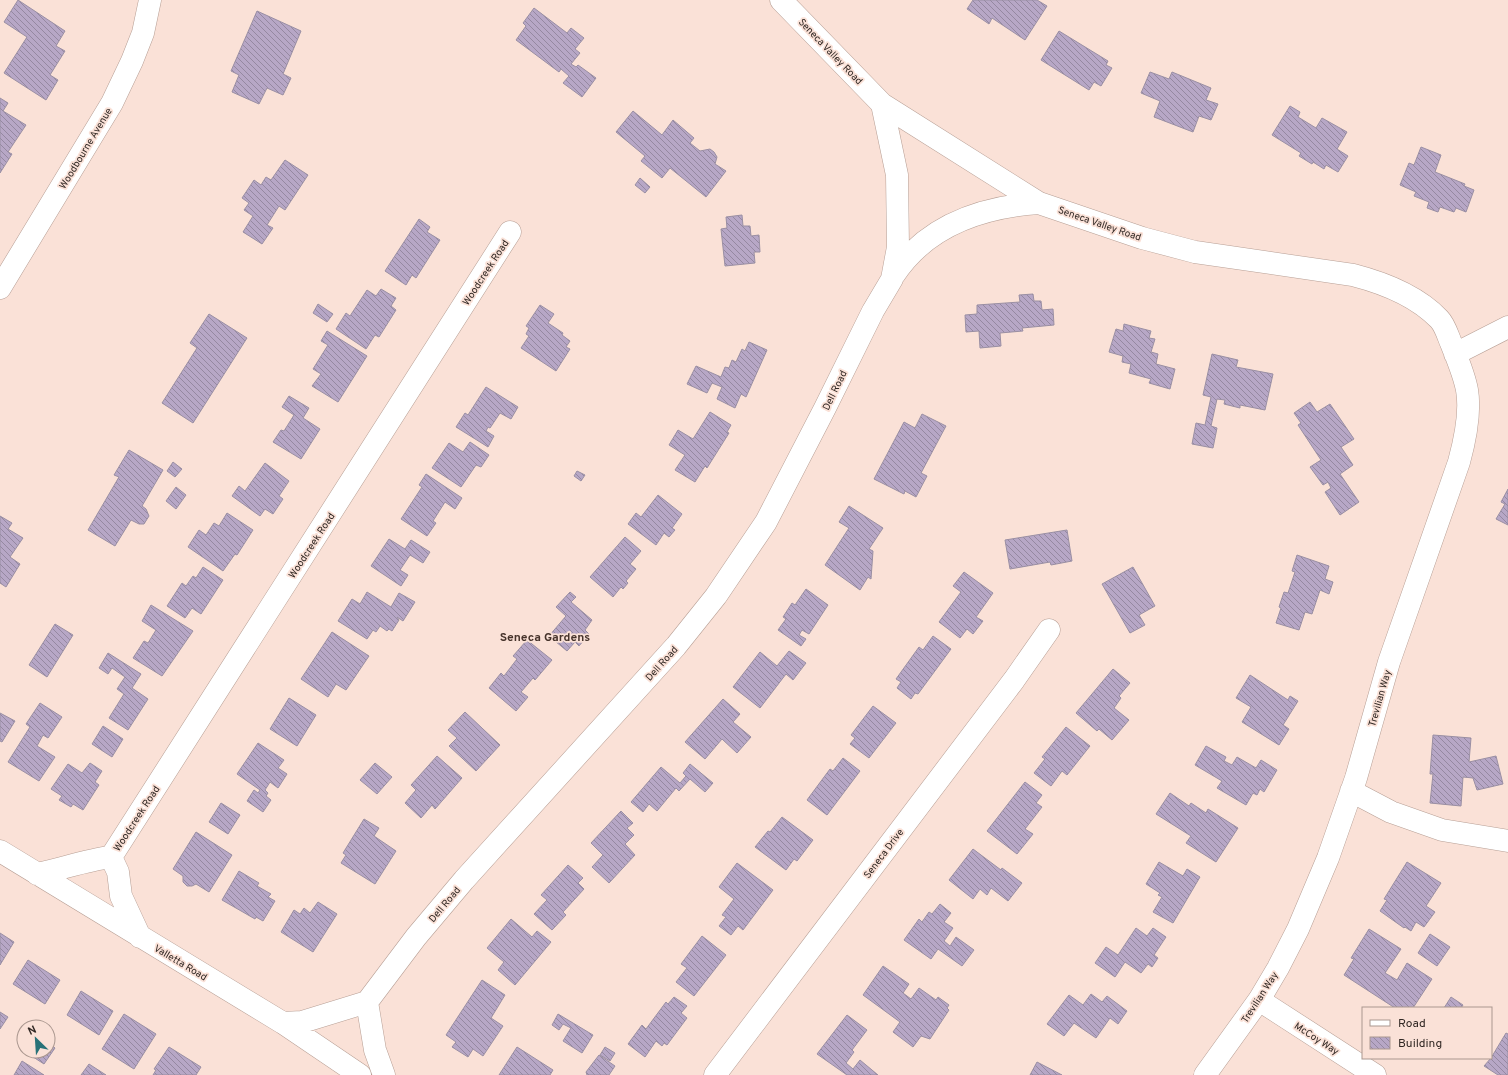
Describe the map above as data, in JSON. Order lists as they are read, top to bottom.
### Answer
{
  "streets": {
    "street": [
      "Seneca Valley Road",
      "Woodbourne Avenue",
      "Woodcreek Road",
      "Dell Road",
      "Trevilian Way",
      "Seneca Drive",
      "Valletta Road",
      "McCoy Way"
    ]
  },
  "crossings": [
    ["Seneca Valley Road", "Dell Road"],
    ["Seneca Valley Road", "Trevilian Way"],
    ["Woodcreek Road", "Valletta Road"],
    ["Trevilian Way", "McCoy Way"]
  ],
  "districts": ["Seneca Gardens"],
  "legend": ["Road", "Building"],
  "north": "top left"
}
